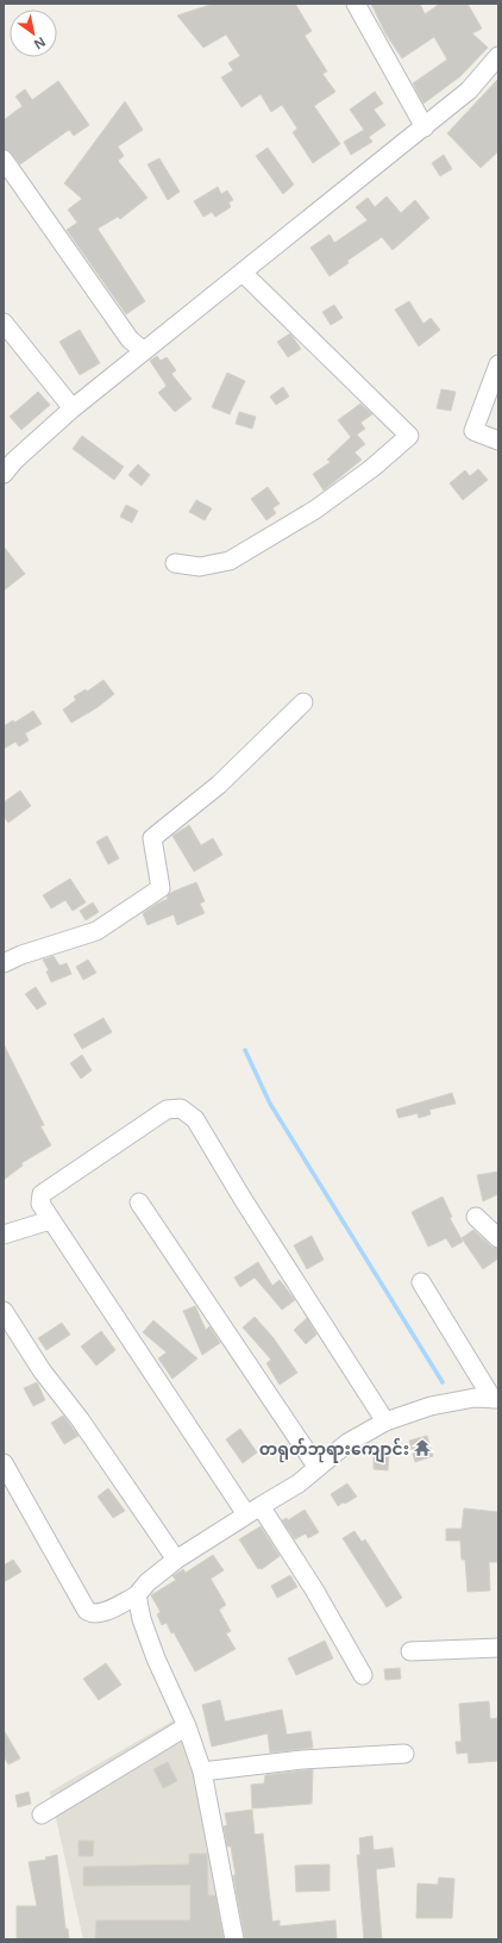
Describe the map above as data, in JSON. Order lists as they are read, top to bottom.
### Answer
{
  "places": {
    "temple": ["တရုတ်ဘုရားကျောင်း"]
  },
  "north": "bottom right"
}
